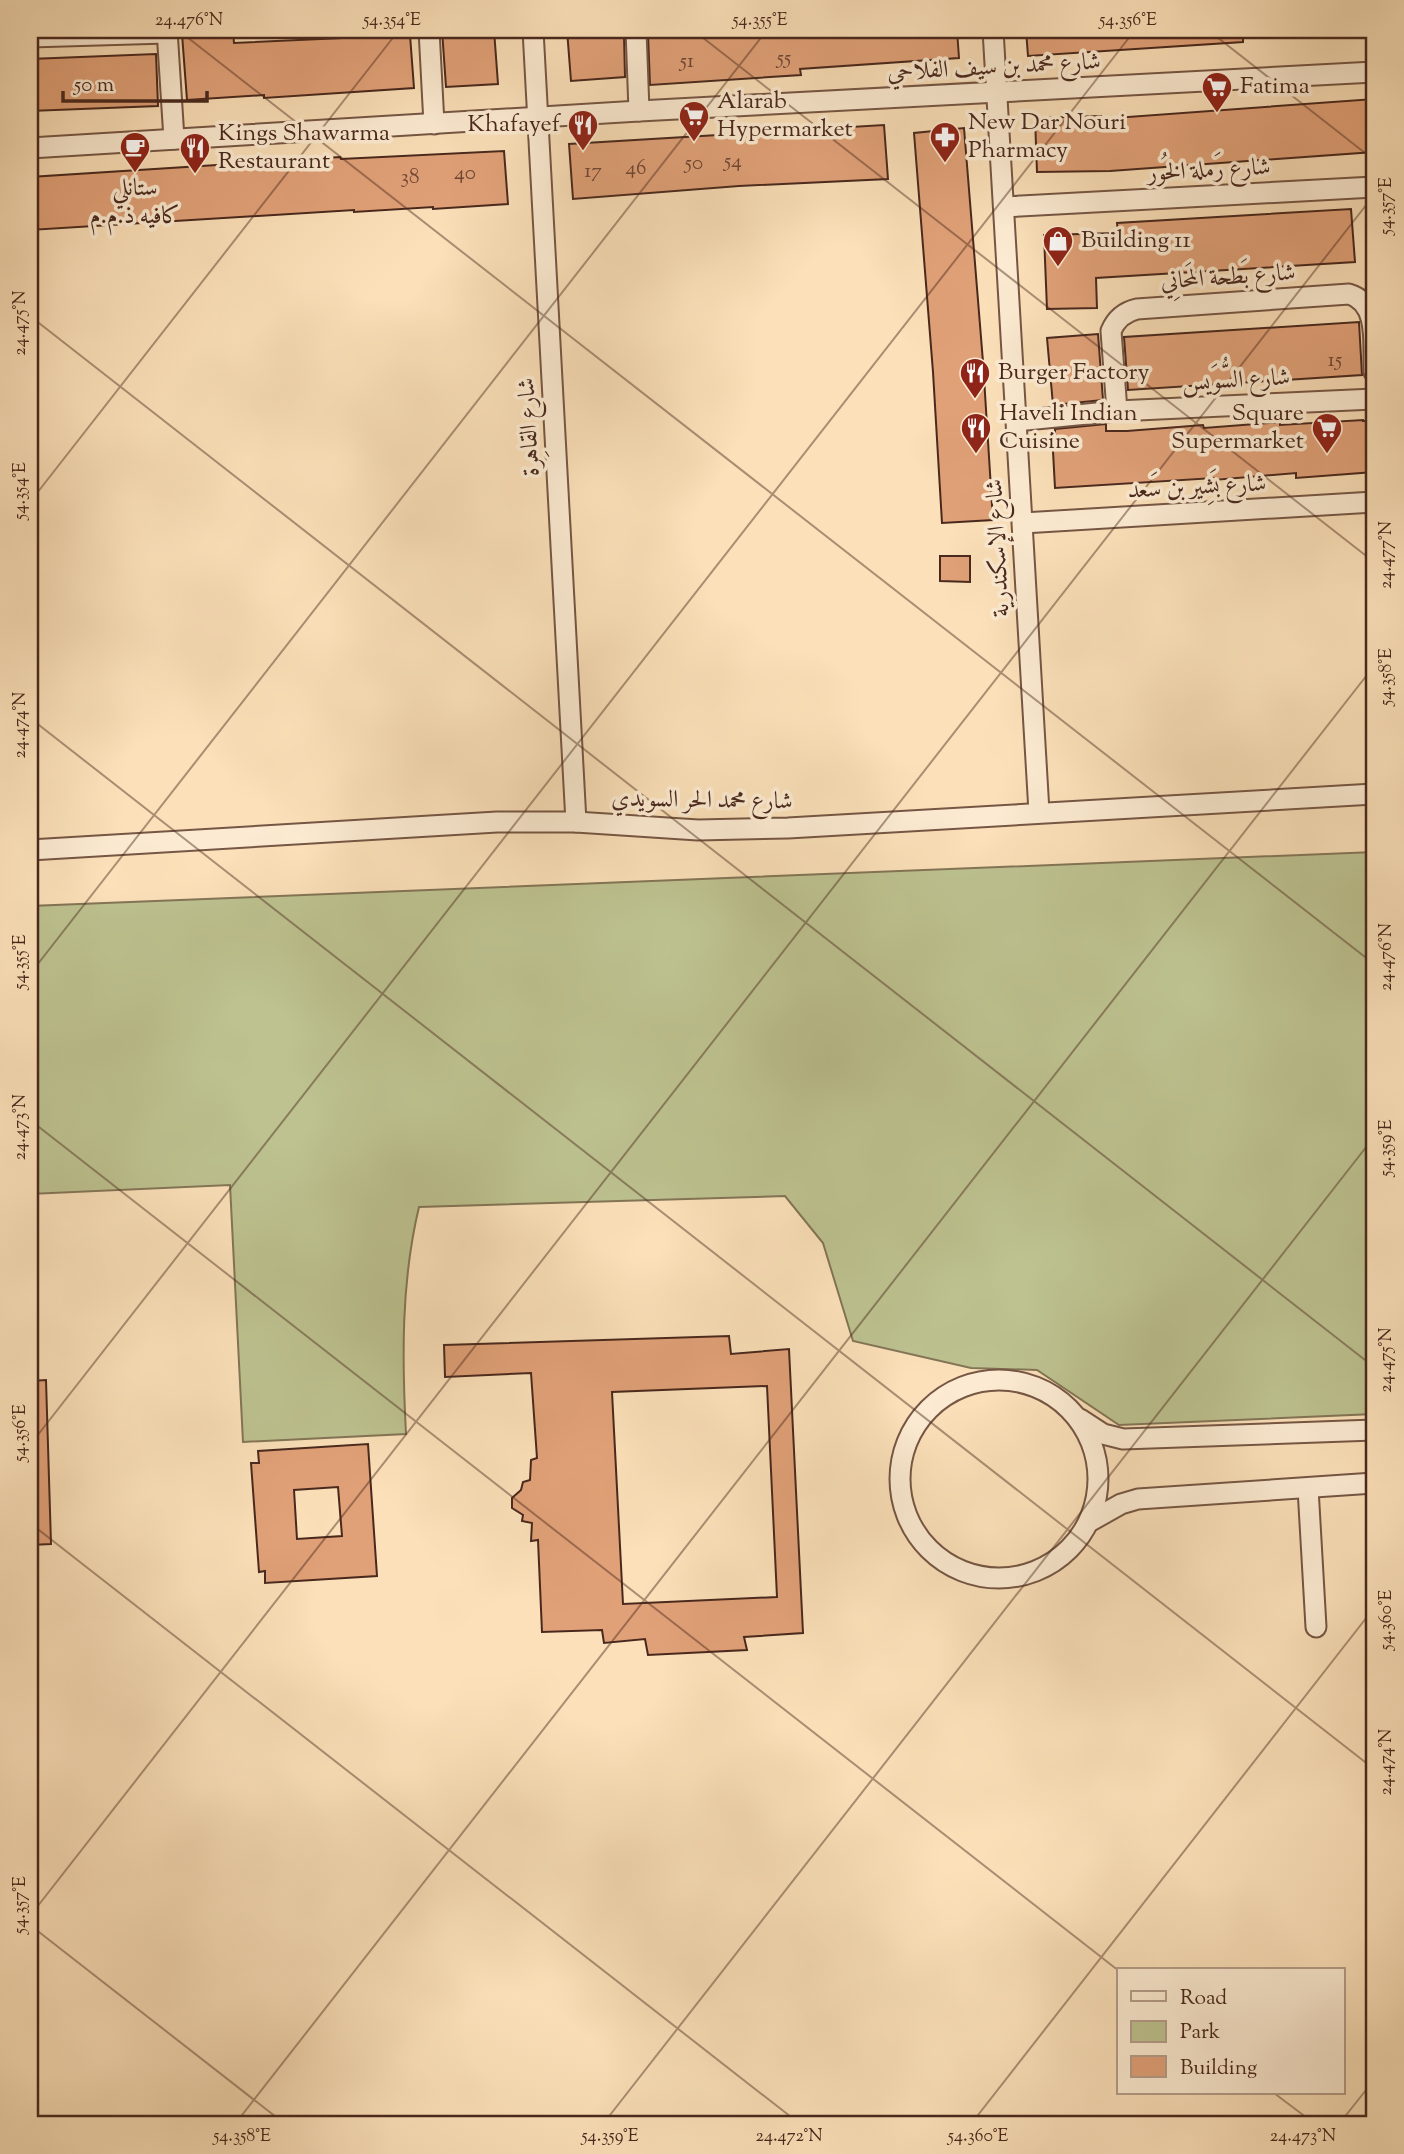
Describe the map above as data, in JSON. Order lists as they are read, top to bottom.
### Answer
{
  "streets": {
    "street": [
      "شارع محمد بن سيف الفلاحي",
      "شارع رَملة الخُور",
      "شارع بَطحة المَحانِي",
      "شارع السُّوَيس",
      "شارع القاهِرة",
      "شارع بَشِير بن سَعد",
      "شارع الإسكندرية",
      "شارع محمد الحر السويدي"
    ]
  },
  "crossings": [
    ["شارع محمد بن سيف الفلاحي", "شارع القاهِرة"],
    ["شارع محمد بن سيف الفلاحي", "شارع الإسكندرية"],
    ["شارع رَملة الخُور", "شارع الإسكندرية"],
    ["شارع بَطحة المَحانِي", "شارع السُّوَيس"],
    ["شارع السُّوَيس", "شارع الإسكندرية"],
    ["شارع القاهِرة", "شارع محمد الحر السويدي"],
    ["شارع بَشِير بن سَعد", "شارع الإسكندرية"],
    ["شارع الإسكندرية", "شارع محمد الحر السويدي"]
  ],
  "places": {
    "supermarket": ["Fatima", "Alarab Hypermarket", "Square Supermarket"],
    "restaurant": [
      "Khafayef",
      "Kings Shawarma Restaurant",
      "Burger Factory",
      "Haveli Indian Cuisine"
    ],
    "pharmacy": ["New Dar Nouri Pharmacy"],
    "cafe": ["ستانلي كافيه ذ.م.م"],
    "shop": ["Building 11"]
  },
  "house_numbers": [
    "55",
    "51",
    "54",
    "50",
    "46",
    "17",
    "40",
    "38",
    "15"
  ],
  "legend": ["Road", "Park", "Building"],
  "scale_bar": "50 m",
  "coordinates": [
    "24.476°N",
    "54.354°E",
    "54.355°E",
    "54.356°E",
    "54.357°E",
    "24.475°N",
    "24.477°N",
    "54.358°E",
    "24.474°N",
    "24.473°N",
    "54.359°E",
    "54.360°E",
    "24.472°N"
  ]
}
